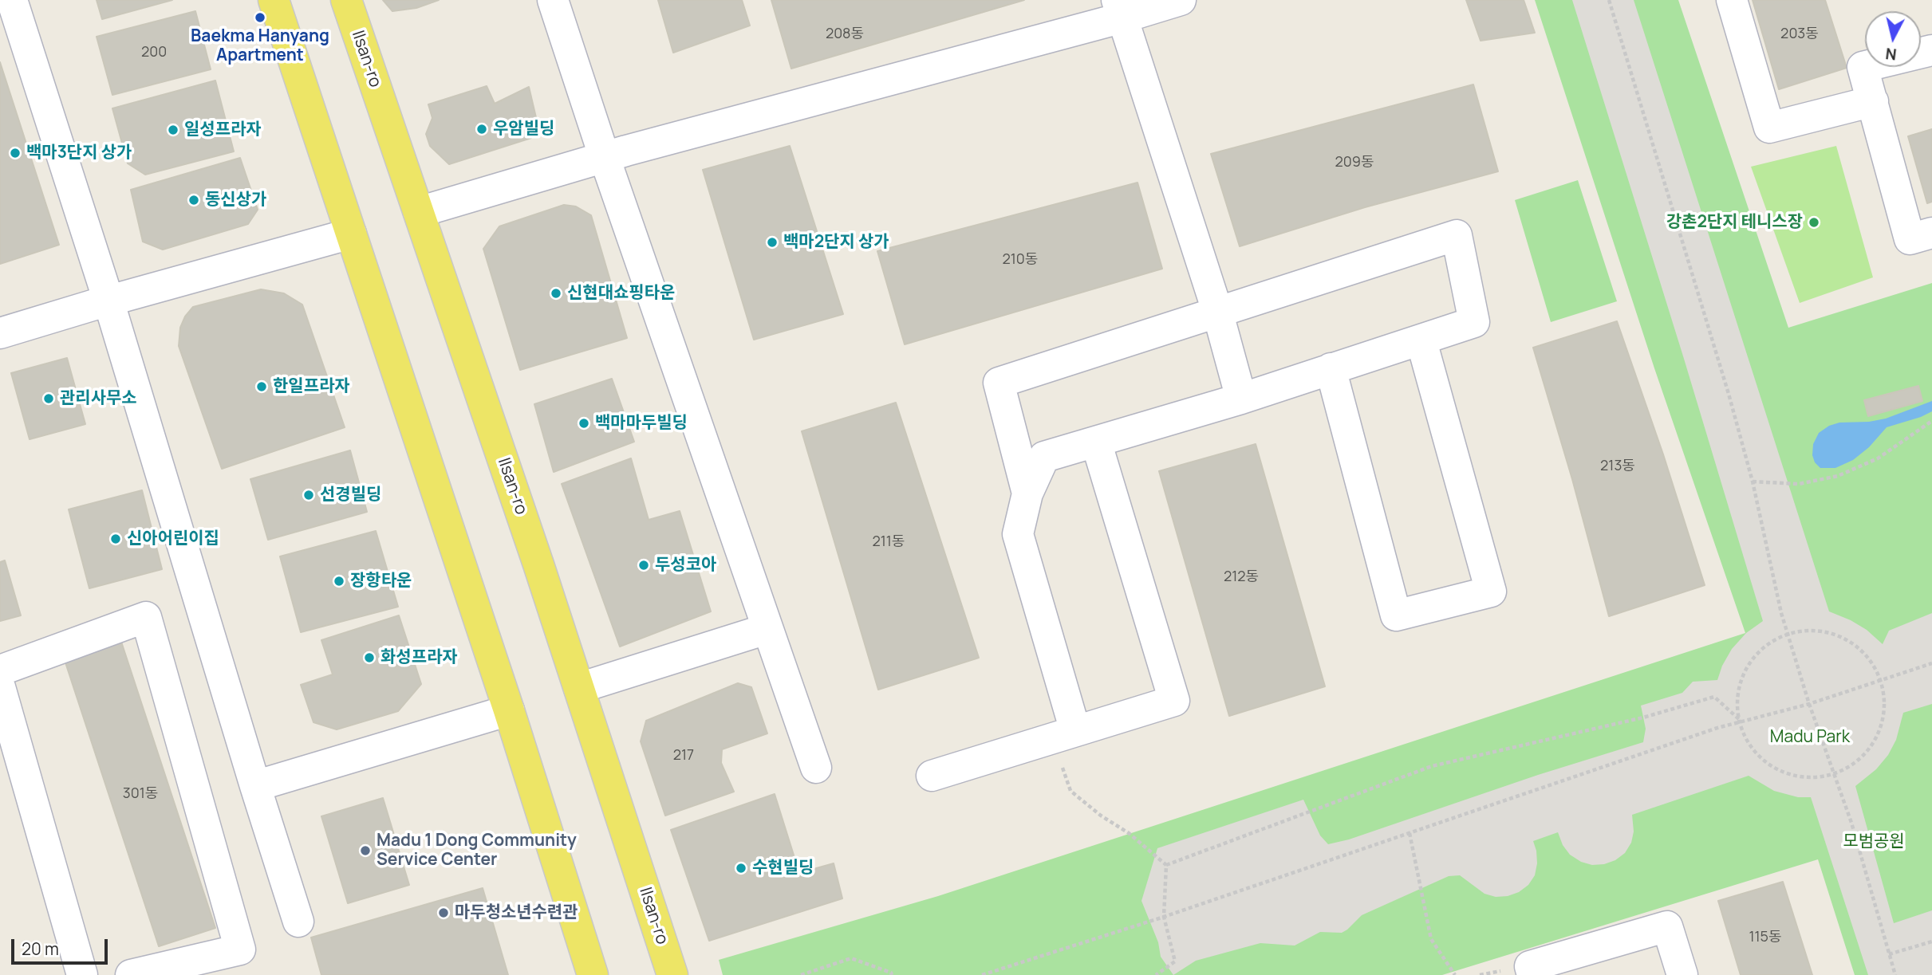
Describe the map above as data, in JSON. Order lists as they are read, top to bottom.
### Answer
{
  "streets": {
    "main road": ["Ilsan-ro"]
  },
  "parks": ["Madu Park", "모범공원"],
  "places": [
    "Baekma Hanyang Apartment",
    "우암빌딩",
    "일성프라자",
    "백마3단지 상가",
    "동신상가",
    "강촌2단지 테니스장",
    "백마2단지 상가",
    "신현대쇼핑타운",
    "한일프라자",
    "관리사무소",
    "백마마두빌딩",
    "선경빌딩",
    "신아어린이집",
    "두성코아",
    "장항타운",
    "화성프라자",
    "Madu 1 Dong Community Service Center",
    "수현빌딩",
    "마두청소년수련관"
  ],
  "house_numbers": [
    "208동",
    "203동",
    "200",
    "209동",
    "210동",
    "213동",
    "211동",
    "212동",
    "217",
    "301동",
    "115동"
  ],
  "scale_bar": "20 m",
  "north": "bottom"
}
